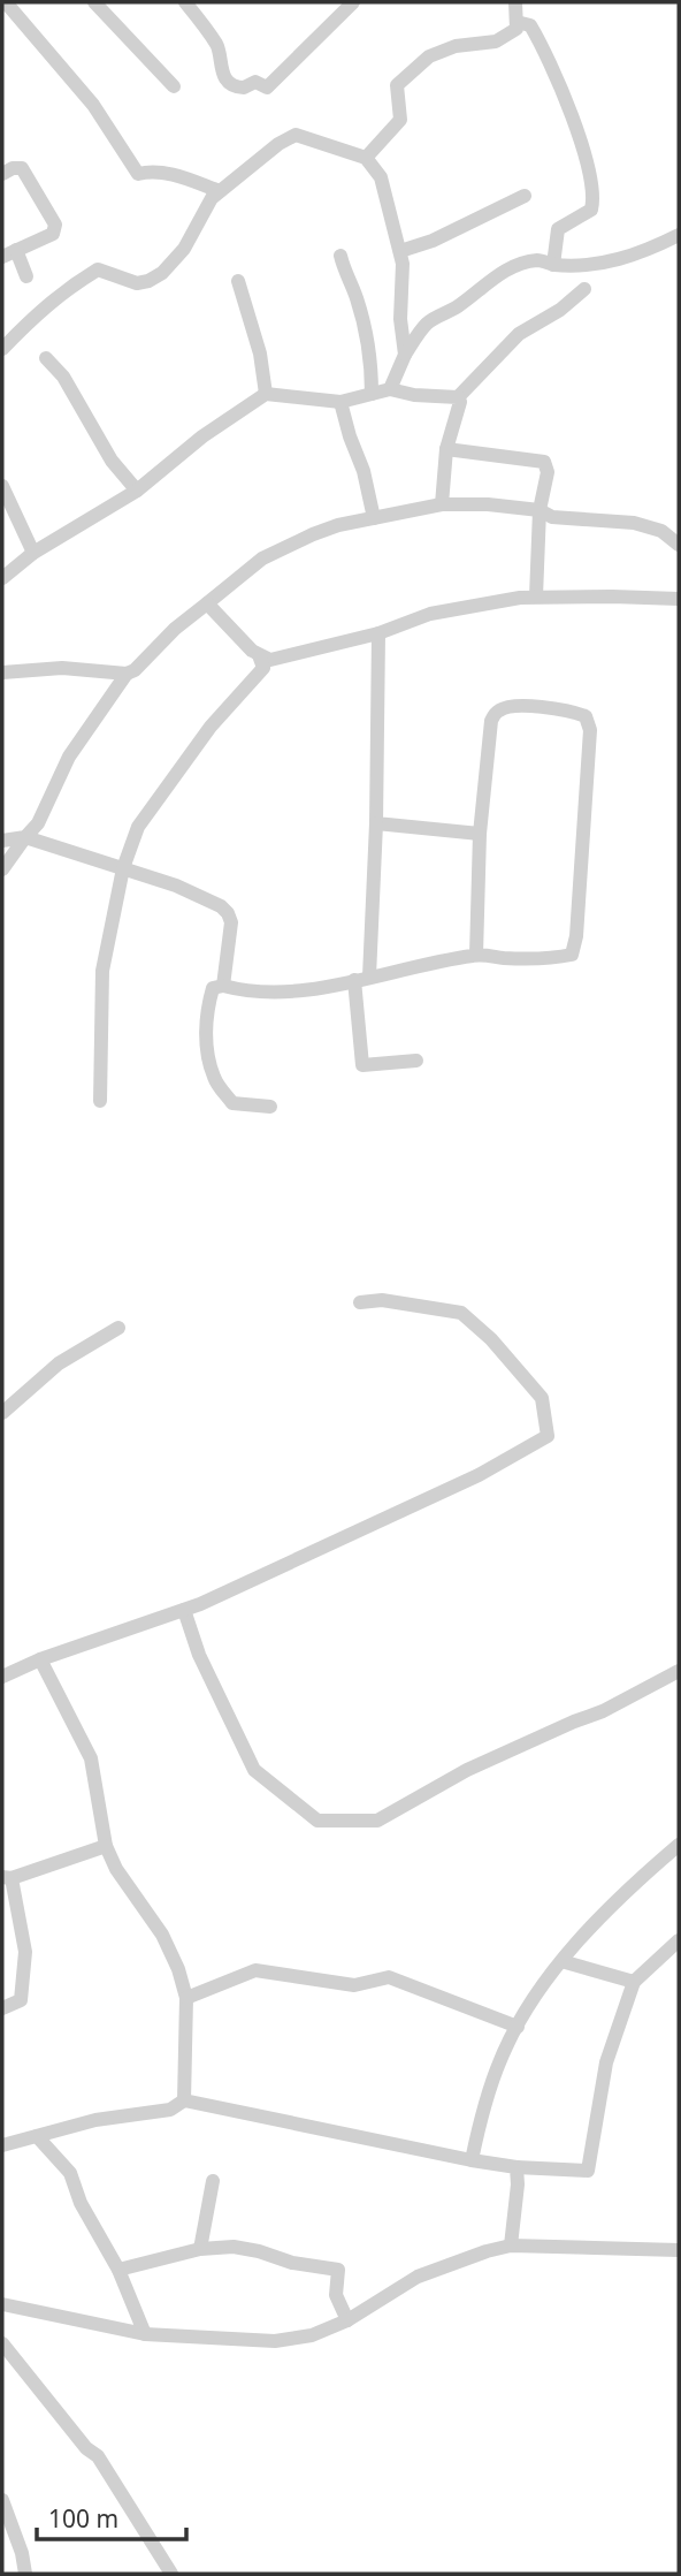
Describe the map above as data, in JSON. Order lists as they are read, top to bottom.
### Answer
{
  "scale_bar": "100 m"
}
